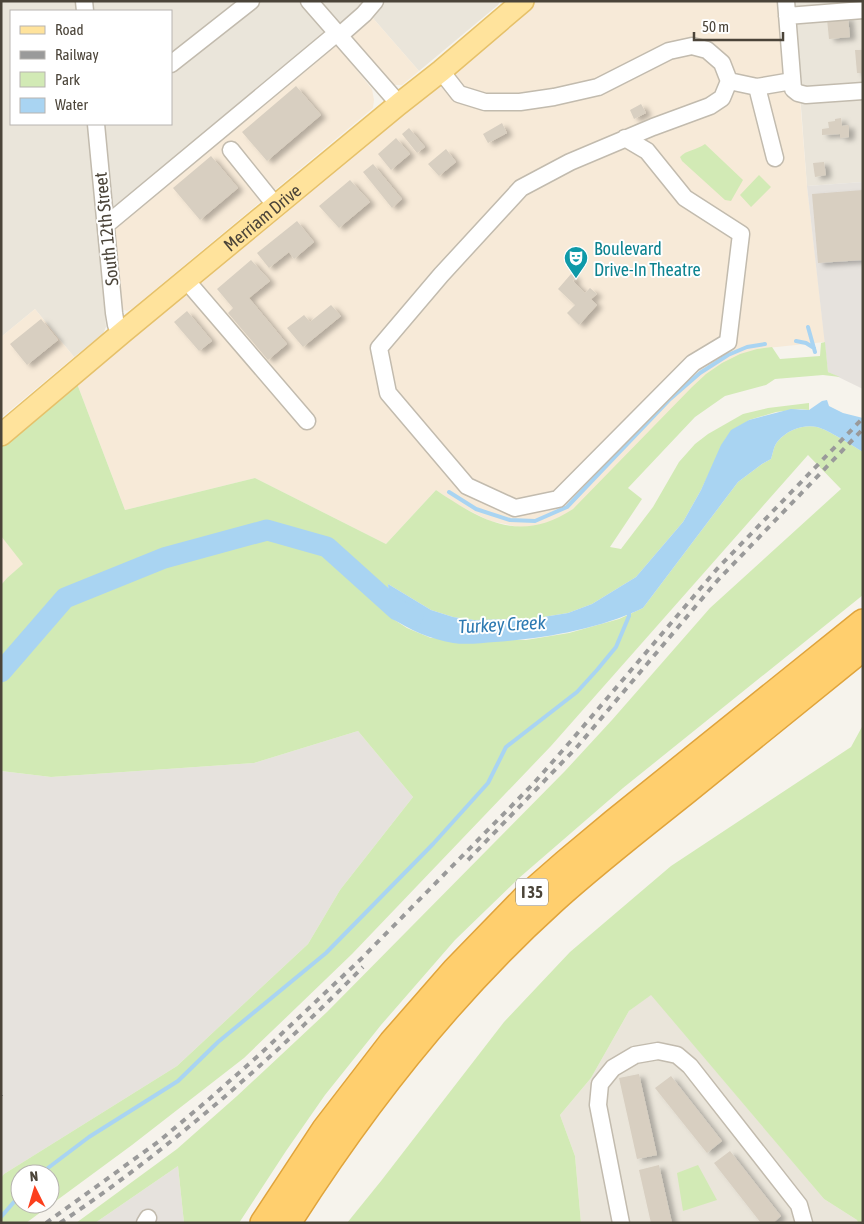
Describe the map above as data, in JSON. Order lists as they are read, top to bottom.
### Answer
{
  "streets": {
    "highway": ["I 35"],
    "main road": ["Merriam Drive"],
    "street": ["South 12th Street"]
  },
  "crossings": [
    ["Merriam Drive", "South 12th Street"]
  ],
  "water": ["Turkey Creek"],
  "places": {
    "theatre": ["Boulevard Drive-In Theatre"]
  },
  "legend": [
    "Road",
    "Railway",
    "Park",
    "Water"
  ],
  "scale_bar": "50 m",
  "north": "top"
}
